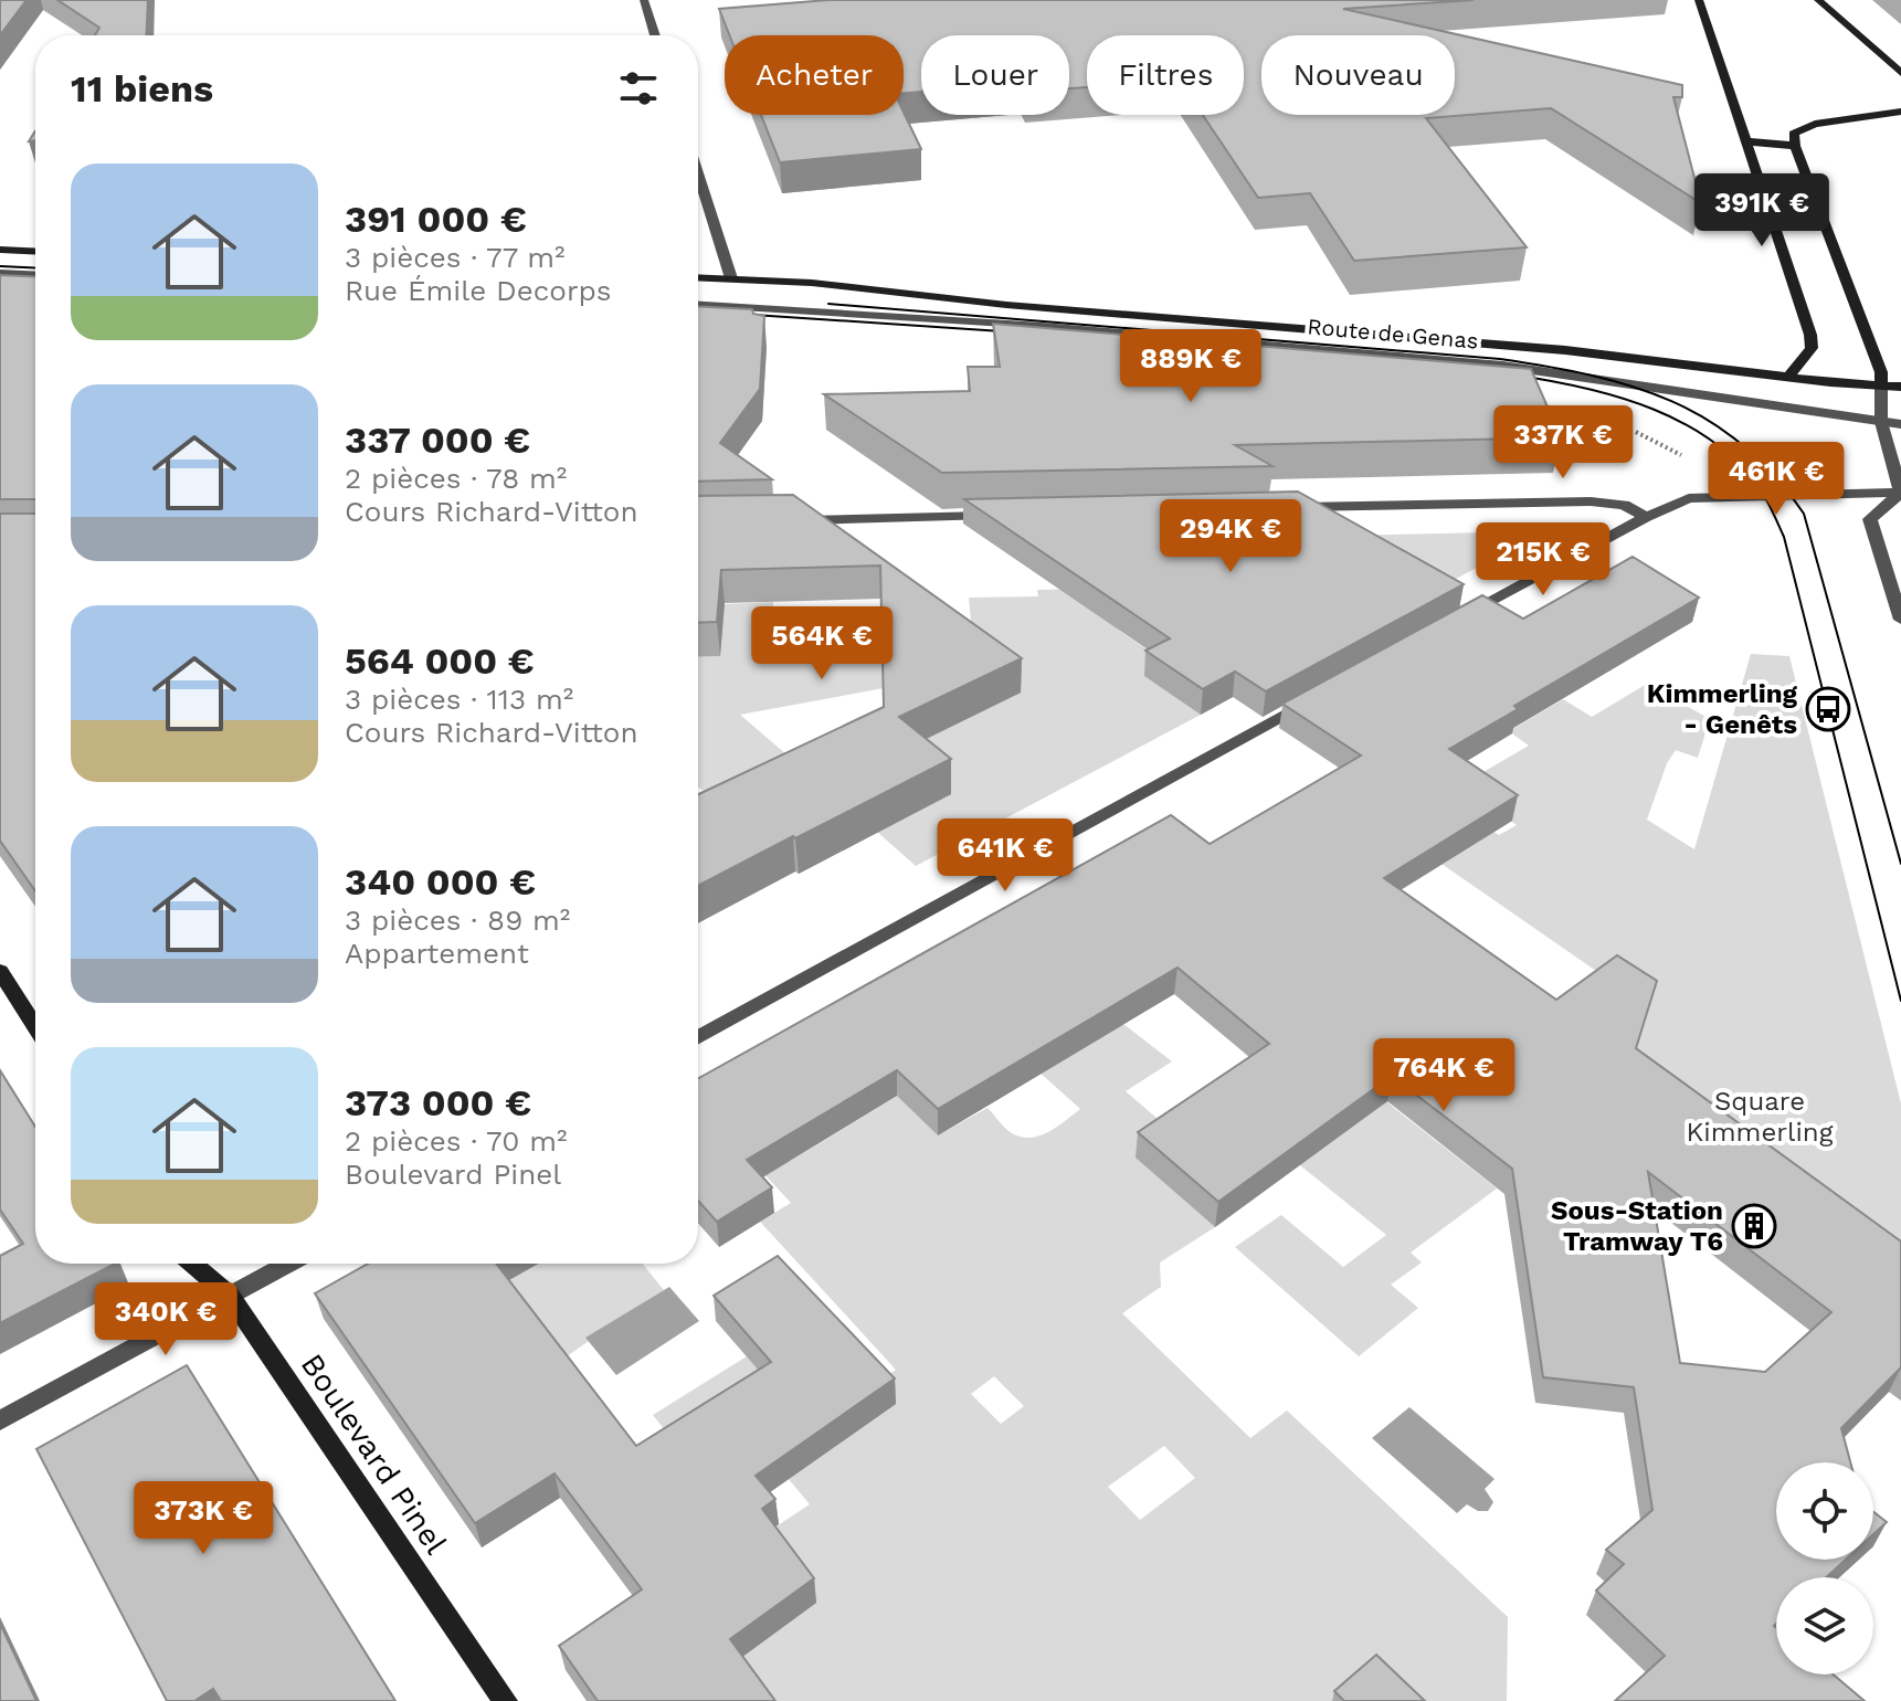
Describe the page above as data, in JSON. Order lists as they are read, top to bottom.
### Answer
{
  "streets": {
    "street": ["Route de Genas", "Boulevard Pinel"]
  },
  "parks": ["Square Kimmerling"],
  "places": {
    "bus stop": ["Kimmerling - Genêts"],
    "building": ["Sous-Station Tramway T6"]
  },
  "page": {
    "chip": [
      "Acheter",
      "Louer",
      "Filtres",
      "Nouveau"
    ],
    "heading": "11 biens",
    "list": [
      {
        "name": "391 000 €",
        "note": "3 pièces · 77 m² · Rue Émile Decorps"
      },
      {
        "name": "337 000 €",
        "note": "2 pièces · 78 m² · Cours Richard-Vitton"
      },
      {
        "name": "564 000 €",
        "note": "3 pièces · 113 m² · Cours Richard-Vitton"
      },
      {
        "name": "340 000 €",
        "note": "3 pièces · 89 m² · Appartement"
      },
      {
        "name": "373 000 €",
        "note": "2 pièces · 70 m² · Boulevard Pinel"
      }
    ],
    "price": [
      "391K €",
      "889K €",
      "337K €",
      "461K €",
      "294K €",
      "215K €",
      "564K €",
      "641K €",
      "764K €",
      "340K €",
      "373K €"
    ]
  }
}
